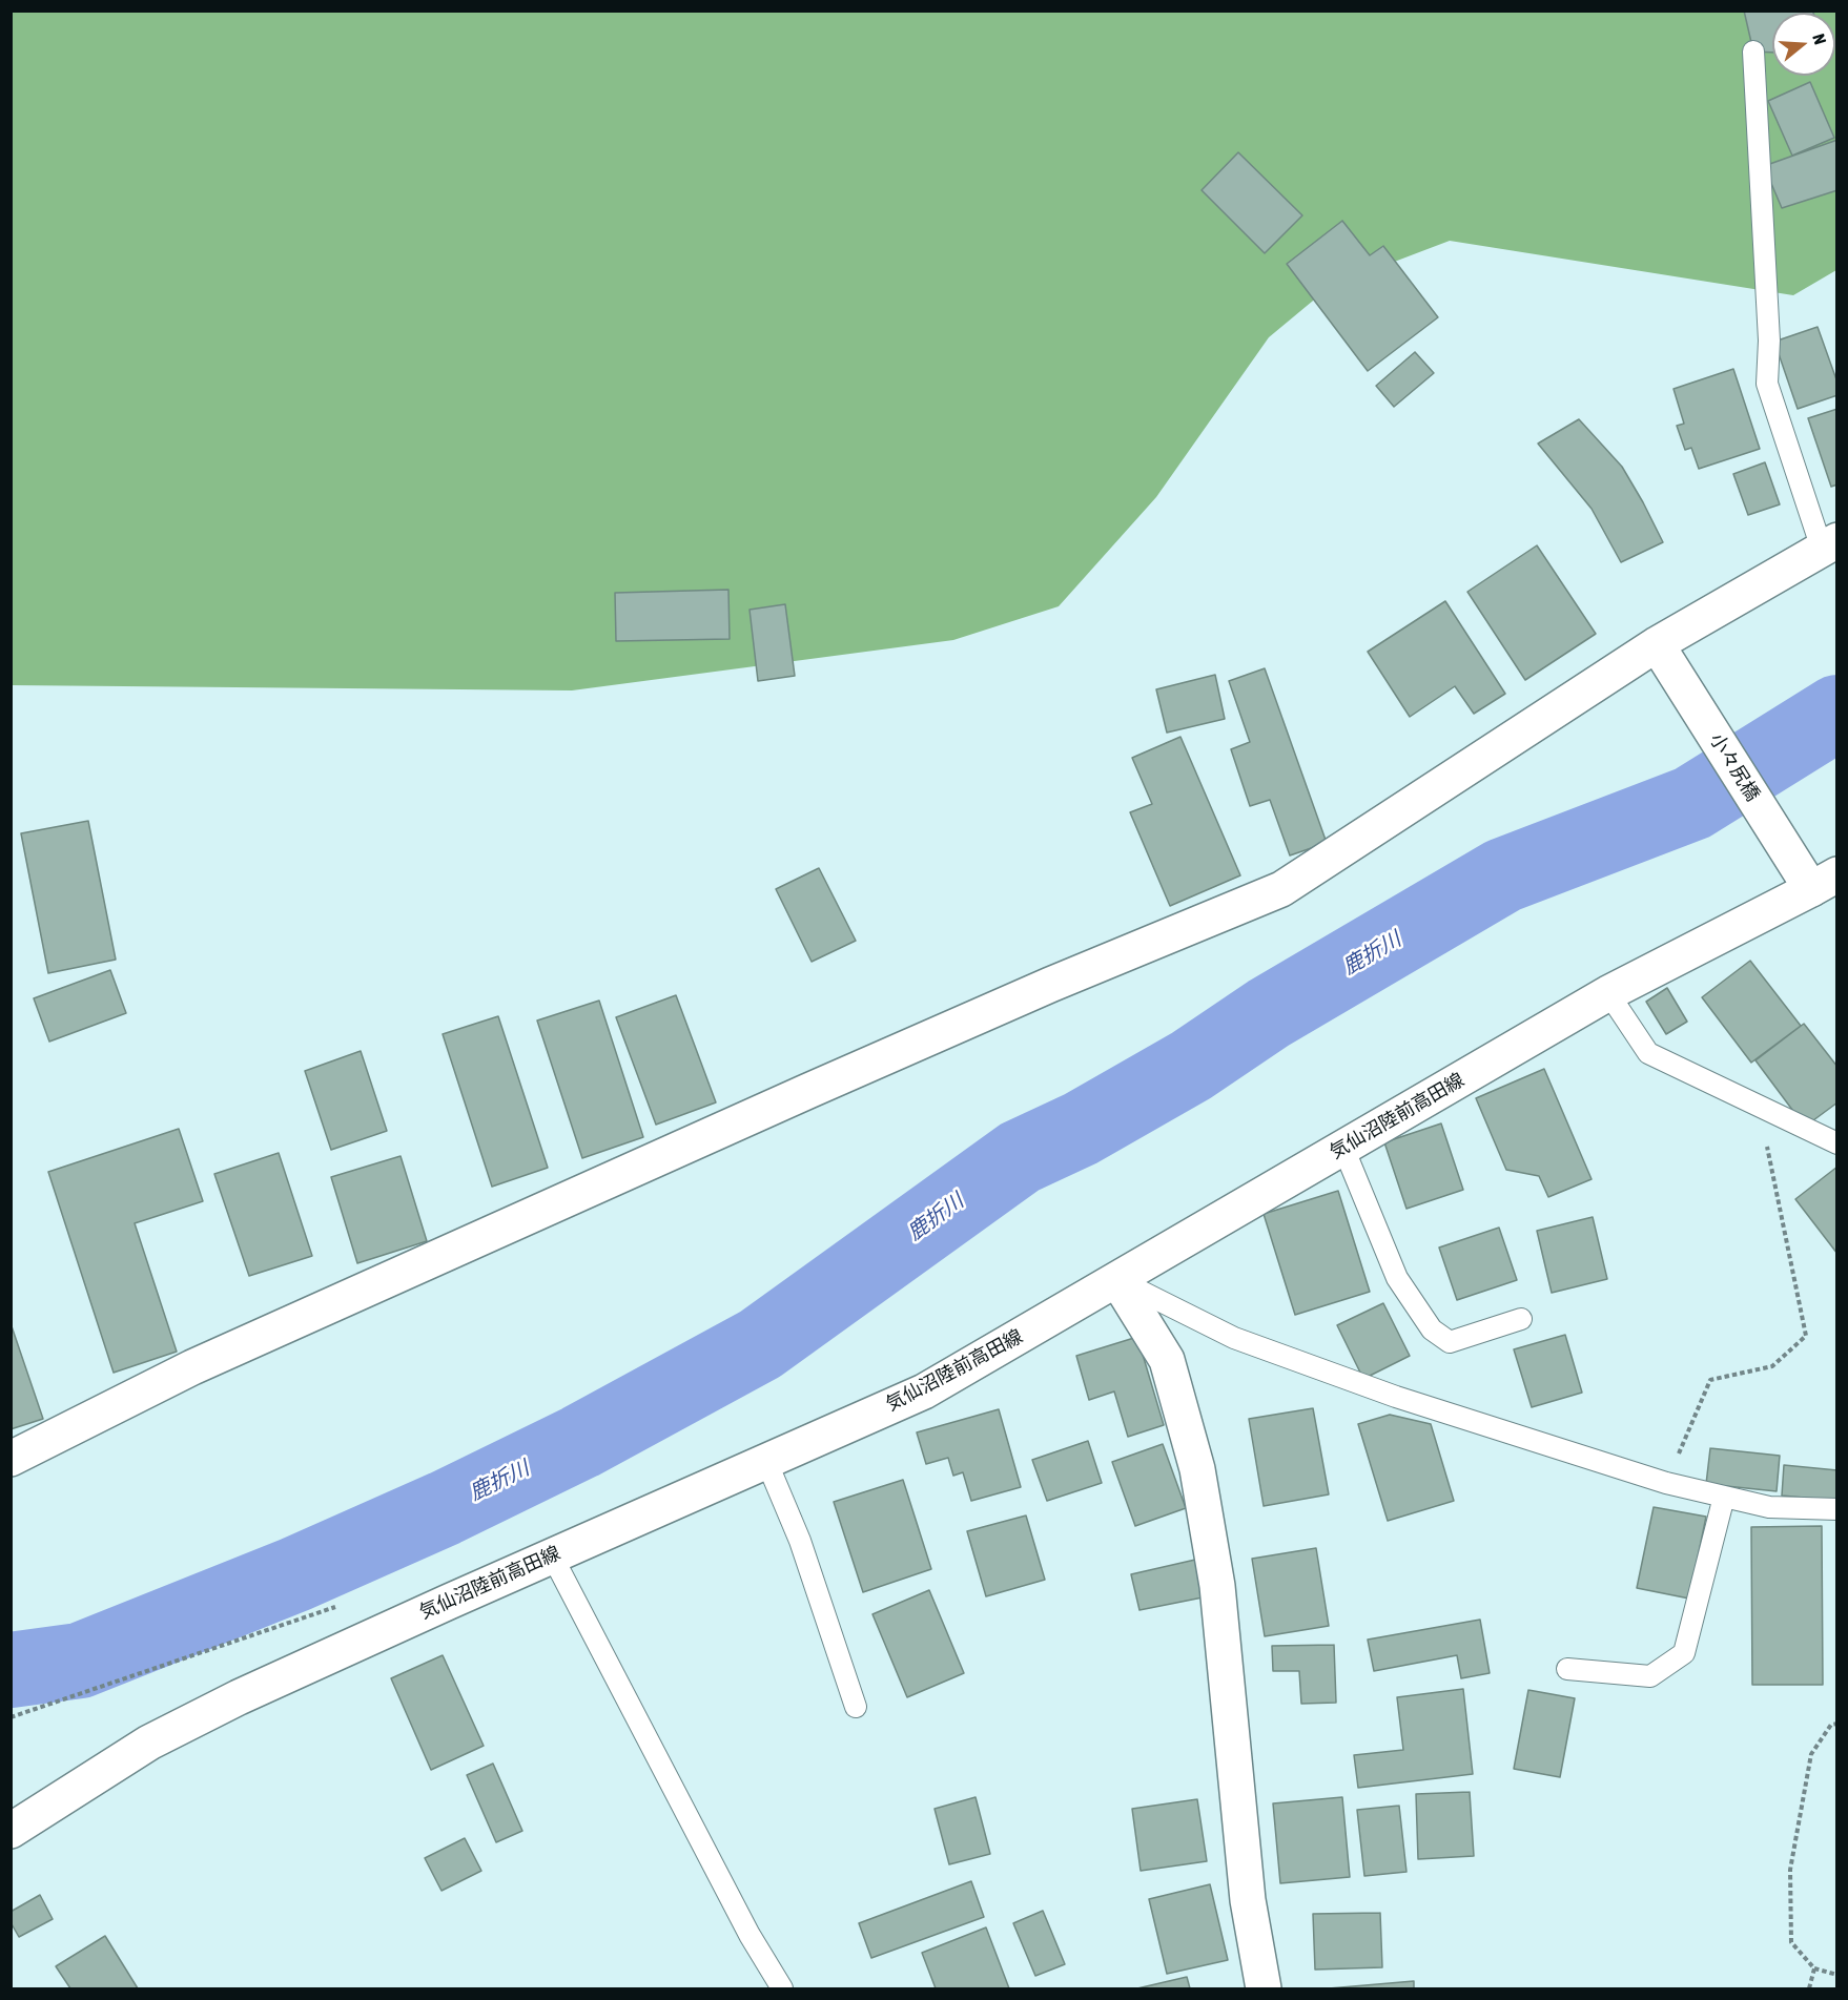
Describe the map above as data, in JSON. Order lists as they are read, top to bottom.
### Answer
{
  "streets": {
    "street": ["小々尻橋", "気仙沼陸前高田線"]
  },
  "crossings": [
    ["小々尻橋", "気仙沼陸前高田線"]
  ],
  "water": ["鹿折川"],
  "north": "right"
}
